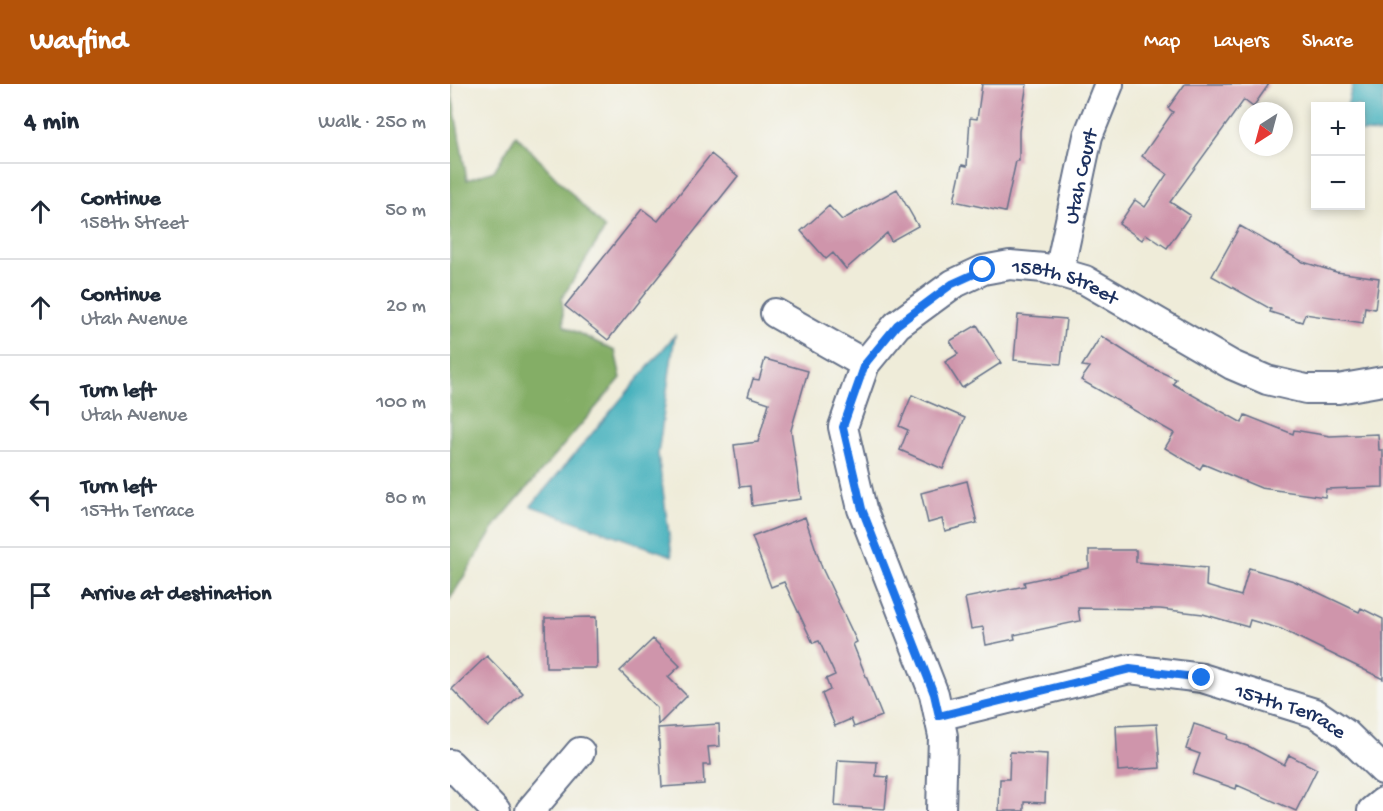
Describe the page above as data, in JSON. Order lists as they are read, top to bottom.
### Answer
{
  "streets": {
    "street": ["Utah Court", "158th Street", "157th Terrace"]
  },
  "crossings": [
    ["Utah Court", "158th Street"]
  ],
  "north": "bottom left",
  "page": {
    "header": "Wayfind",
    "nav": ["Map", "Layers", "Share"],
    "heading": ["4 min", "Walk · 250 m"],
    "map_buttons": ["+", "−"],
    "list": [
      ["Continue", "158th Street", "50 m"],
      ["Continue", "Utah Avenue", "20 m"],
      ["Turn left", "Utah Avenue", "100 m"],
      ["Turn left", "157th Terrace", "80 m"],
      "Arrive at destination"
    ]
  }
}
